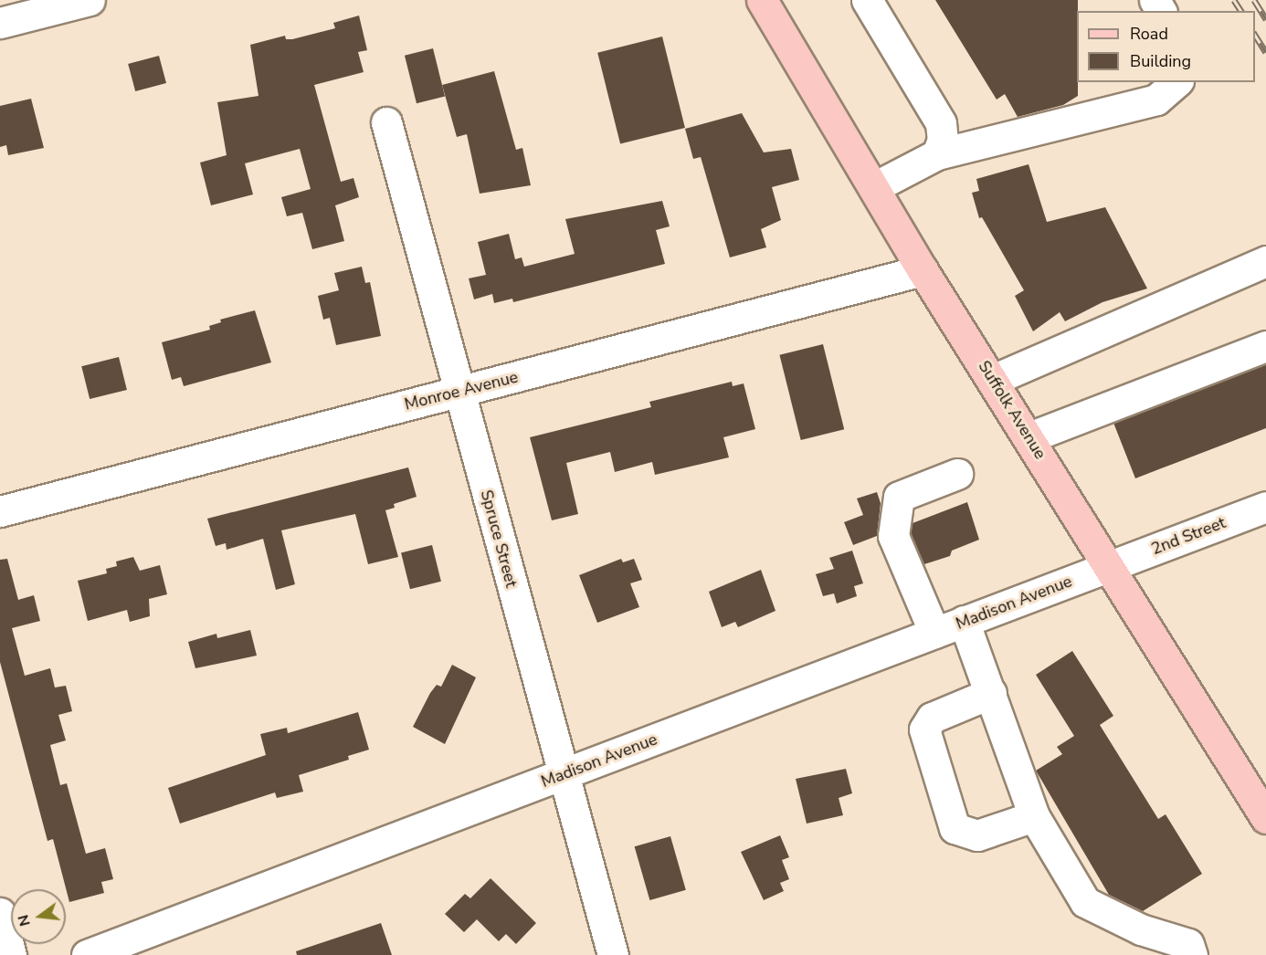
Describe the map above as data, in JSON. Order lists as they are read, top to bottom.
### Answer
{
  "streets": {
    "main road": ["Suffolk Avenue"],
    "street": [
      "Monroe Avenue",
      "2nd Street",
      "Spruce Street",
      "Madison Avenue"
    ]
  },
  "crossings": [
    ["Monroe Avenue", "Suffolk Avenue"],
    ["Monroe Avenue", "Spruce Street"],
    ["Suffolk Avenue", "2nd Street"],
    ["Suffolk Avenue", "Madison Avenue"],
    ["2nd Street", "Madison Avenue"],
    ["Spruce Street", "Madison Avenue"]
  ],
  "legend": ["Road", "Building"],
  "north": "left"
}
